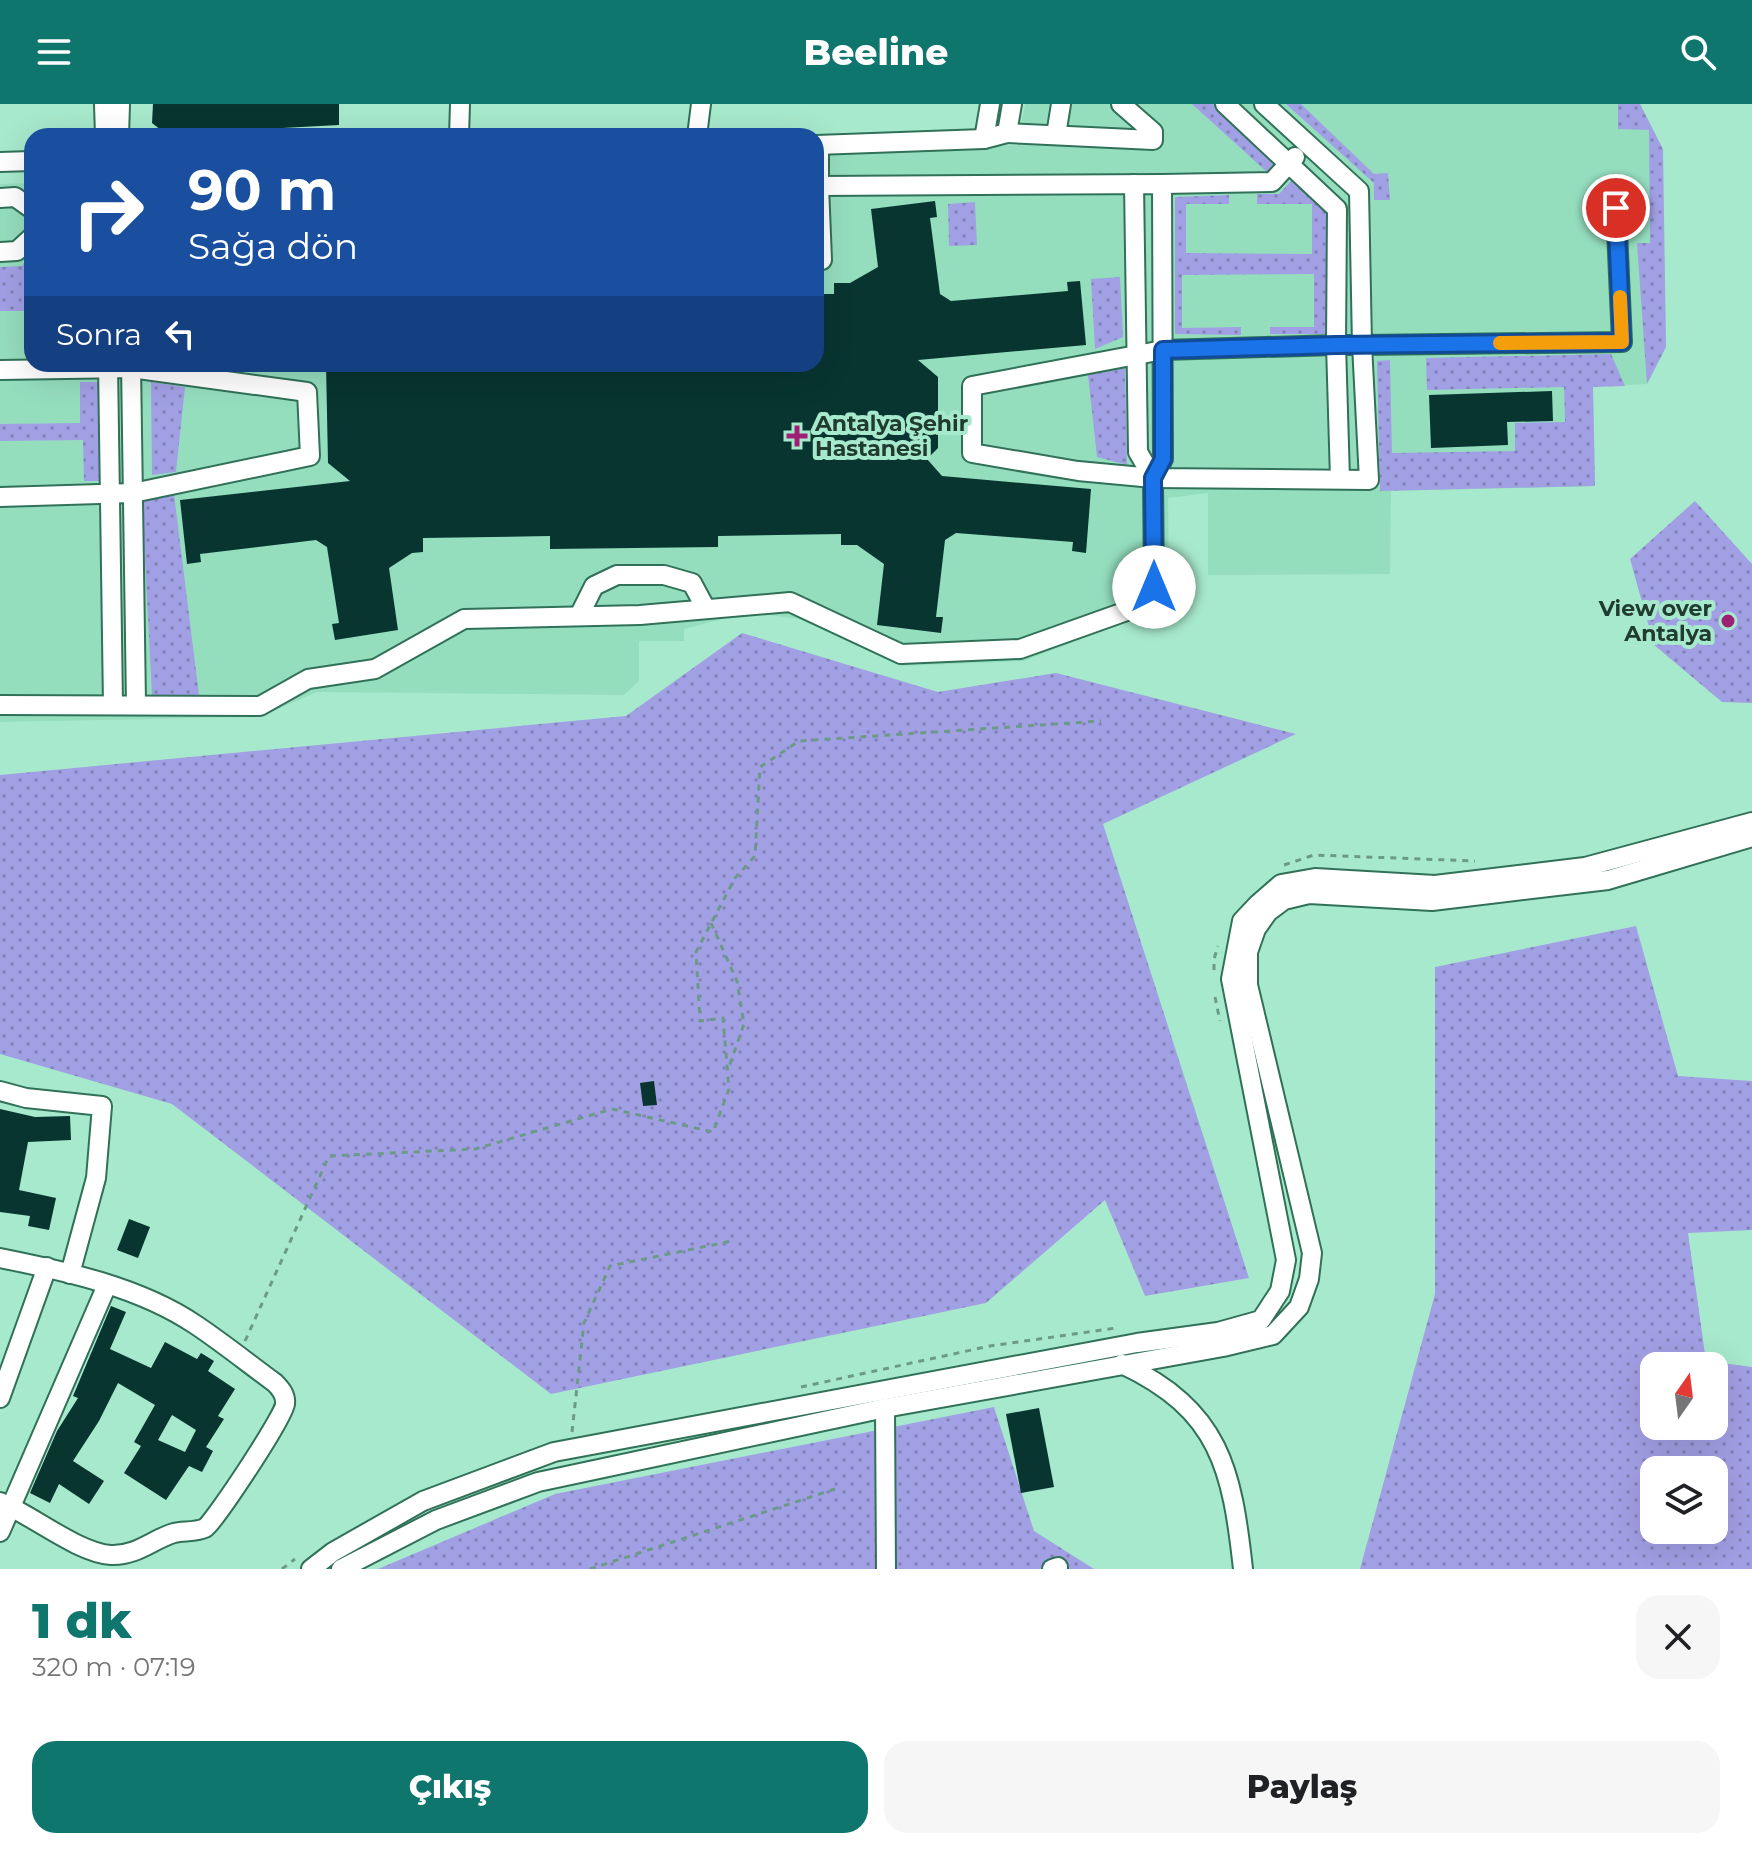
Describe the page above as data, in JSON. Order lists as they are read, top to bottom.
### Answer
{
  "places": {
    "health": ["Antalya Şehir Hastanesi"],
    "other": ["View over Antalya"]
  },
  "north": "top",
  "page": {
    "header": "Beeline",
    "turn": ["90 m", "Sağa dön"],
    "then": "Sonra",
    "heading": ["1 dk", "320 m · 07:19"],
    "buttons": ["Çıkış", "Paylaş"]
  }
}
